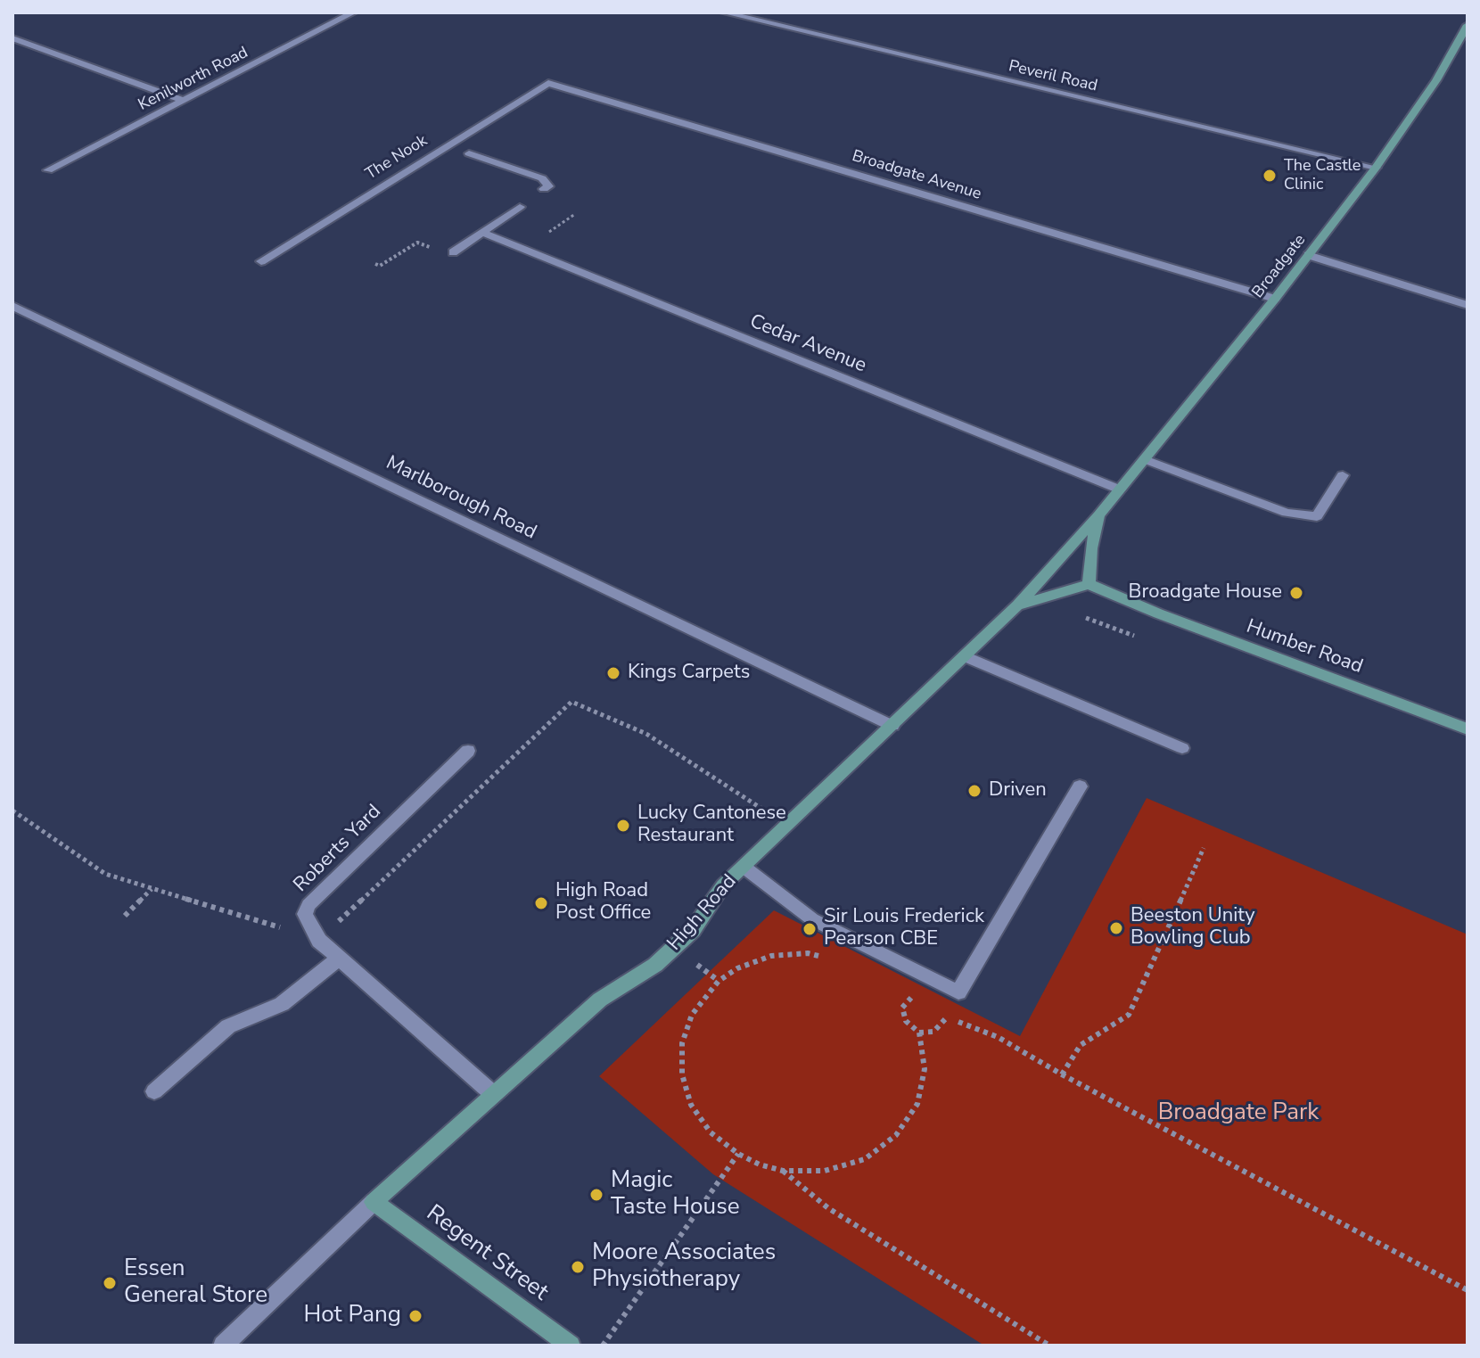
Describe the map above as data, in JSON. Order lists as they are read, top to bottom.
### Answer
{
  "streets": {
    "main road": [
      "Broadgate",
      "Humber Road",
      "High Road",
      "Regent Street"
    ],
    "street": [
      "Peveril Road",
      "Kenilworth Road",
      "The Nook",
      "Broadgate Avenue",
      "Cedar Avenue",
      "Marlborough Road",
      "Roberts Yard"
    ]
  },
  "crossings": [
    ["Peveril Road", "Broadgate"],
    ["The Nook", "Broadgate Avenue"],
    ["Broadgate Avenue", "Broadgate"],
    ["Broadgate", "Cedar Avenue"],
    ["Broadgate", "High Road"],
    ["Marlborough Road", "High Road"],
    ["Roberts Yard", "High Road"],
    ["High Road", "Regent Street"]
  ],
  "parks": ["Broadgate Park"],
  "places": [
    "The Castle Clinic",
    "Broadgate House",
    "Kings Carpets",
    "Driven",
    "Lucky Cantonese Restaurant",
    "High Road Post Office",
    "Beeston Unity Bowling Club",
    "Sir Louis Frederick Pearson CBE",
    "Magic Taste House",
    "Moore Associates Physiotherapy",
    "Essen General Store",
    "Hot Pang"
  ]
}
